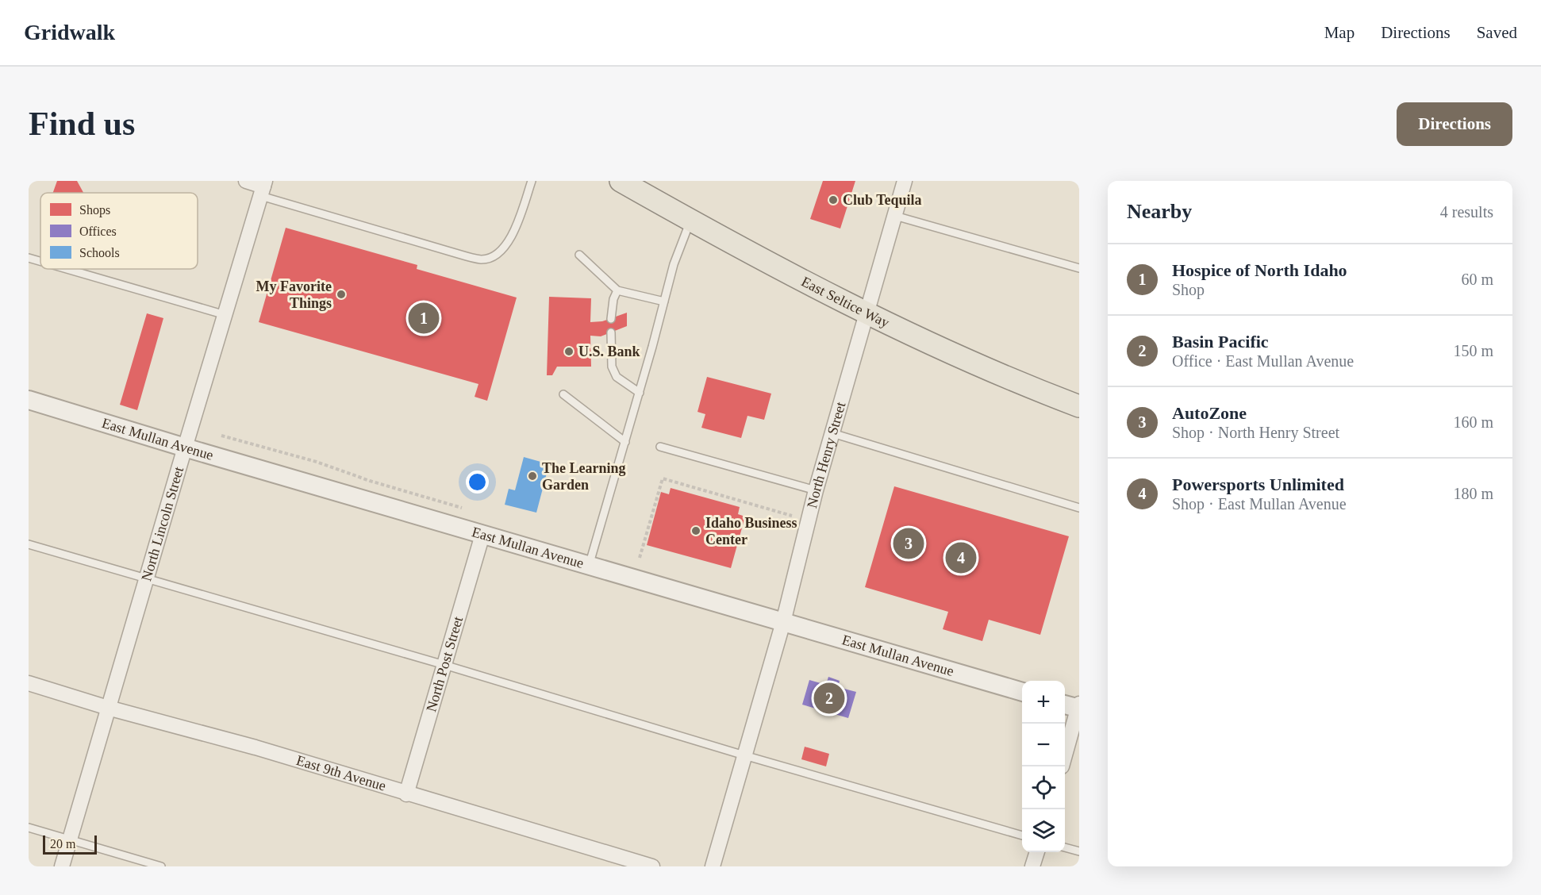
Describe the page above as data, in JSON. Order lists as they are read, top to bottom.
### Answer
{
  "streets": {
    "main road": ["East Seltice Way"],
    "street": [
      "East Mullan Avenue",
      "North Henry Street",
      "North Lincoln Street",
      "North Post Street",
      "East 9th Avenue"
    ]
  },
  "crossings": [
    ["East Seltice Way", "North Henry Street"],
    ["East Mullan Avenue", "North Henry Street"],
    ["East Mullan Avenue", "North Lincoln Street"],
    ["East Mullan Avenue", "North Post Street"],
    ["North Lincoln Street", "East 9th Avenue"],
    ["North Post Street", "East 9th Avenue"]
  ],
  "places": [
    "Club Tequila",
    "My Favorite Things",
    "U.S. Bank",
    "The Learning Garden",
    "Idaho Business Center"
  ],
  "legend": ["Shops", "Offices", "Schools"],
  "scale_bar": "20 m",
  "page": {
    "header": "Gridwalk",
    "nav": ["Map", "Directions", "Saved"],
    "buttons": "Directions",
    "title": "Find us",
    "heading": ["Nearby", "4 results"],
    "list": [
      {
        "mark": "1",
        "name": "Hospice of North Idaho",
        "note": "Shop",
        "value": "60 m"
      },
      {
        "mark": "2",
        "name": "Basin Pacific",
        "note": "Office · East Mullan Avenue",
        "value": "150 m"
      },
      {
        "mark": "3",
        "name": "AutoZone",
        "note": "Shop · North Henry Street",
        "value": "160 m"
      },
      {
        "mark": "4",
        "name": "Powersports Unlimited",
        "note": "Shop · East Mullan Avenue",
        "value": "180 m"
      }
    ],
    "pins": [
      "1",
      "3",
      "4",
      "2"
    ],
    "map_buttons": ["+", "−"],
    "scale": "20 m"
  }
}
